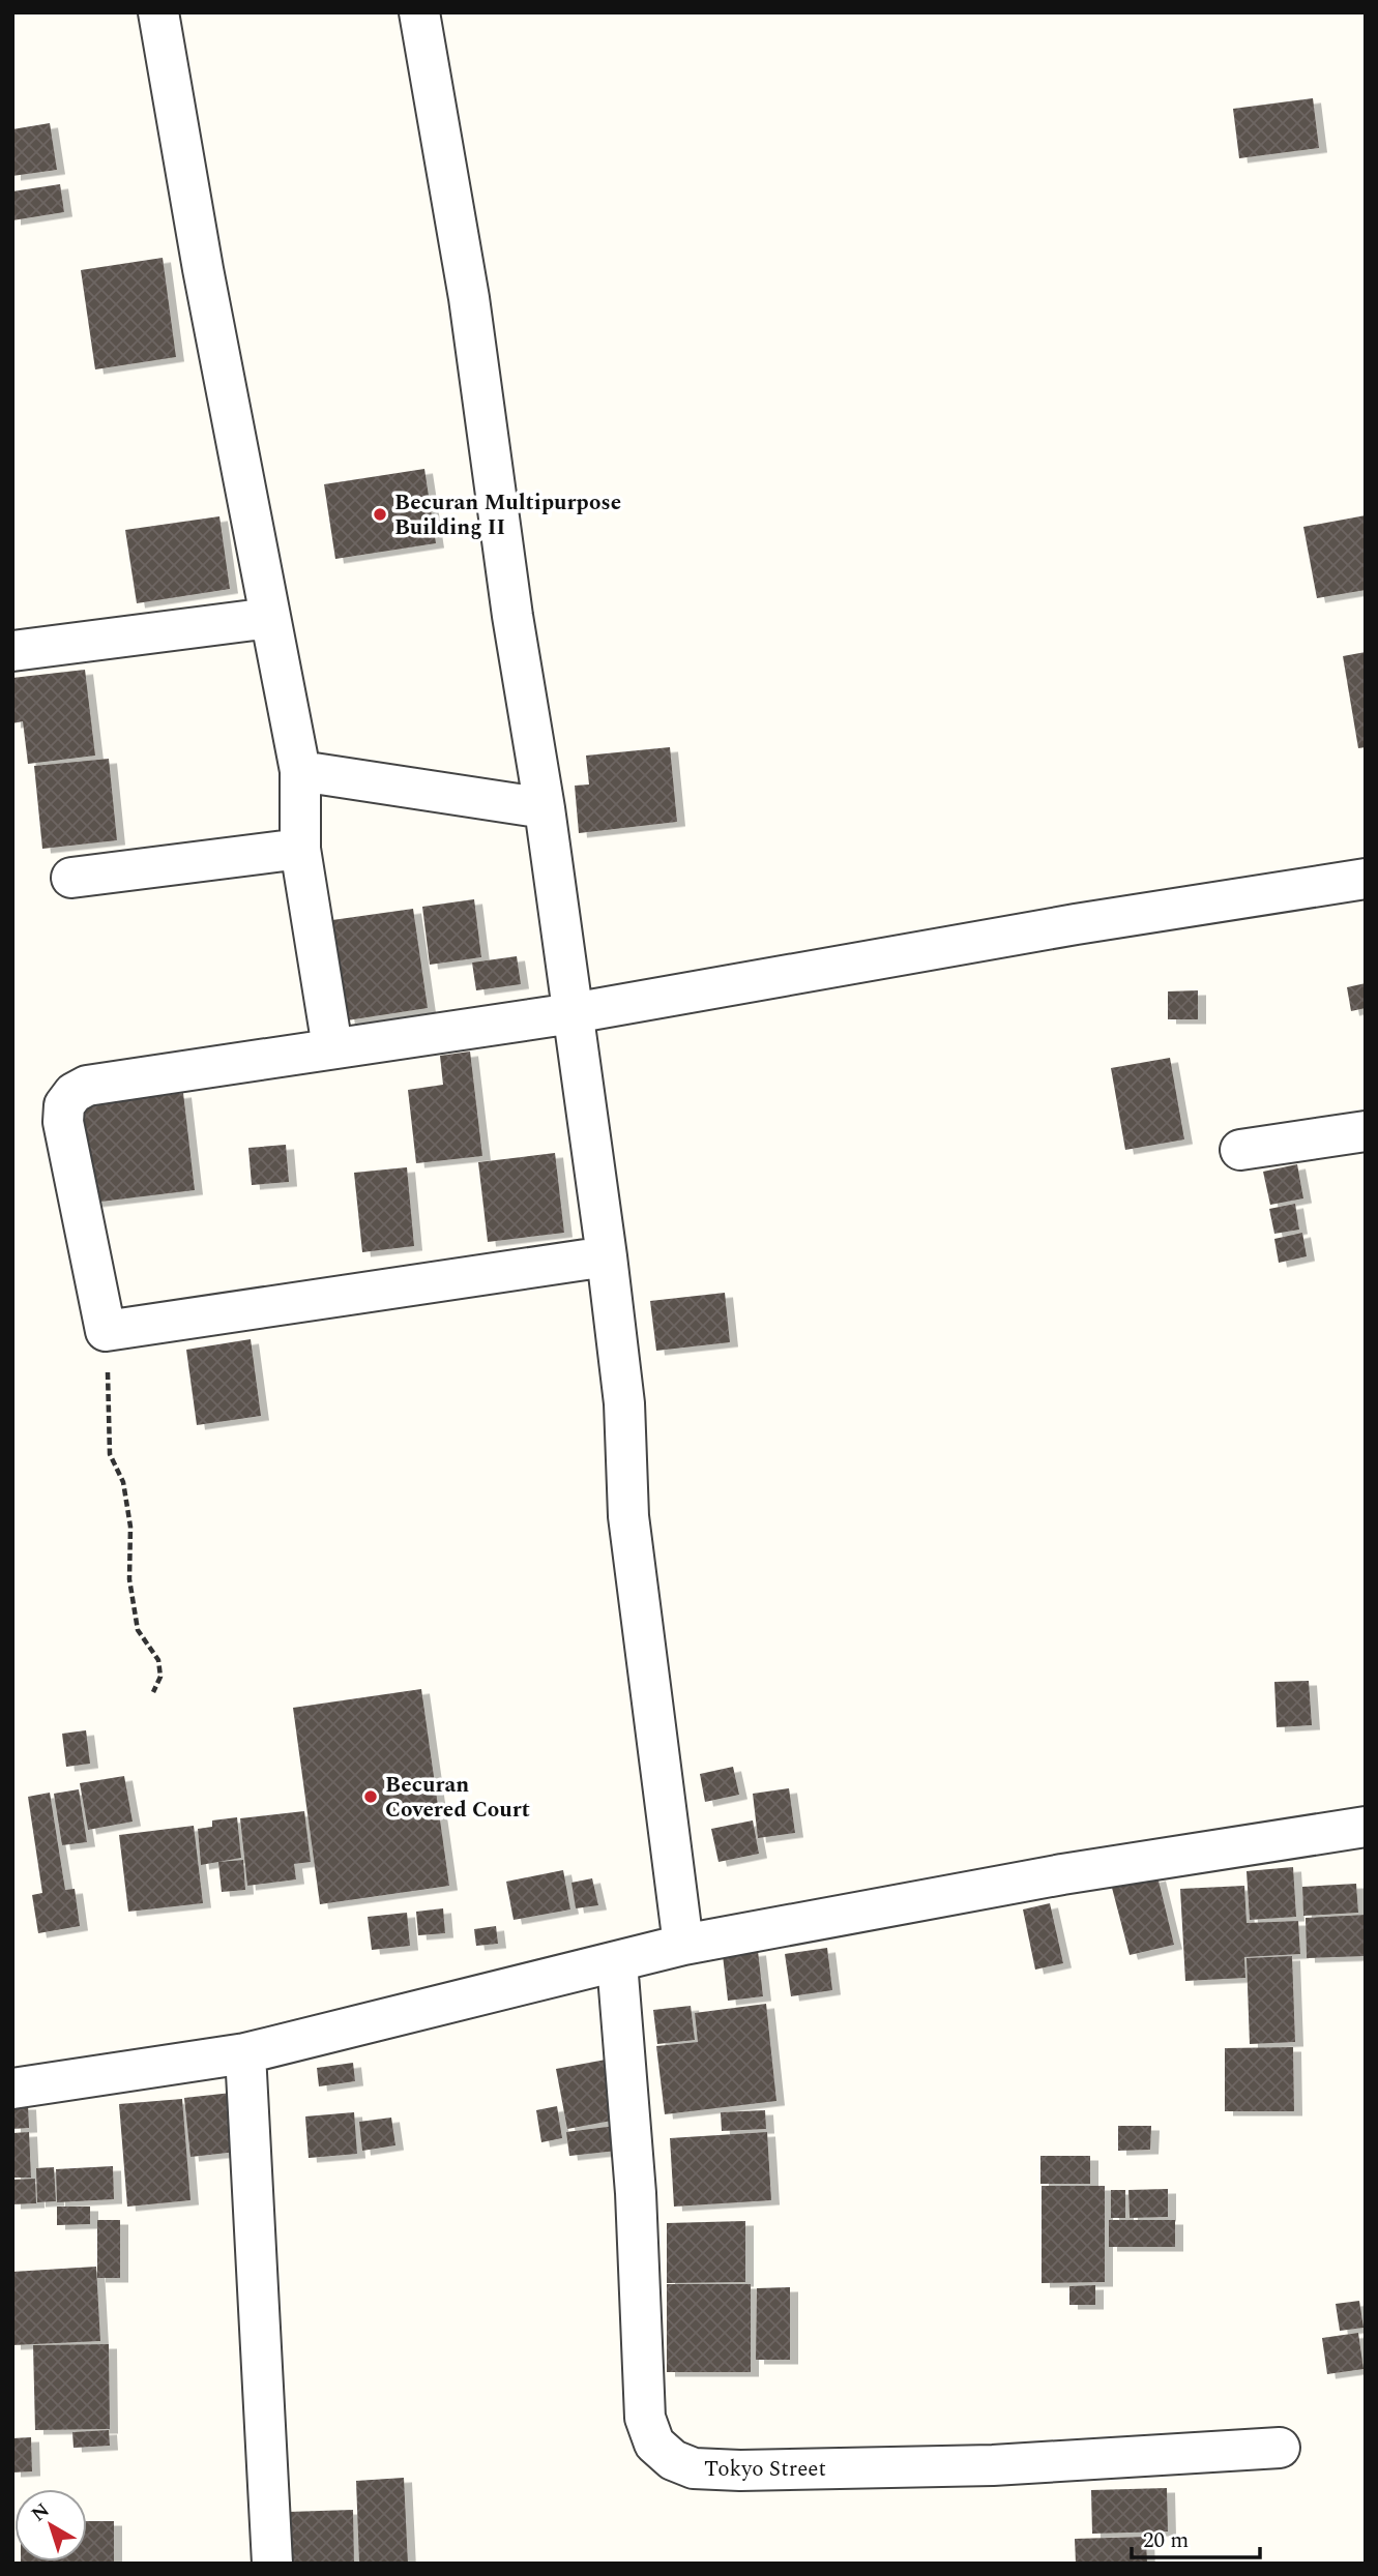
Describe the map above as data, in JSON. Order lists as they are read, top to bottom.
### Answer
{
  "streets": {
    "street": ["Tokyo Street"]
  },
  "places": ["Becuran Multipurpose Building II", "Becuran Covered Court"],
  "scale_bar": "20 m",
  "north": "top left"
}
